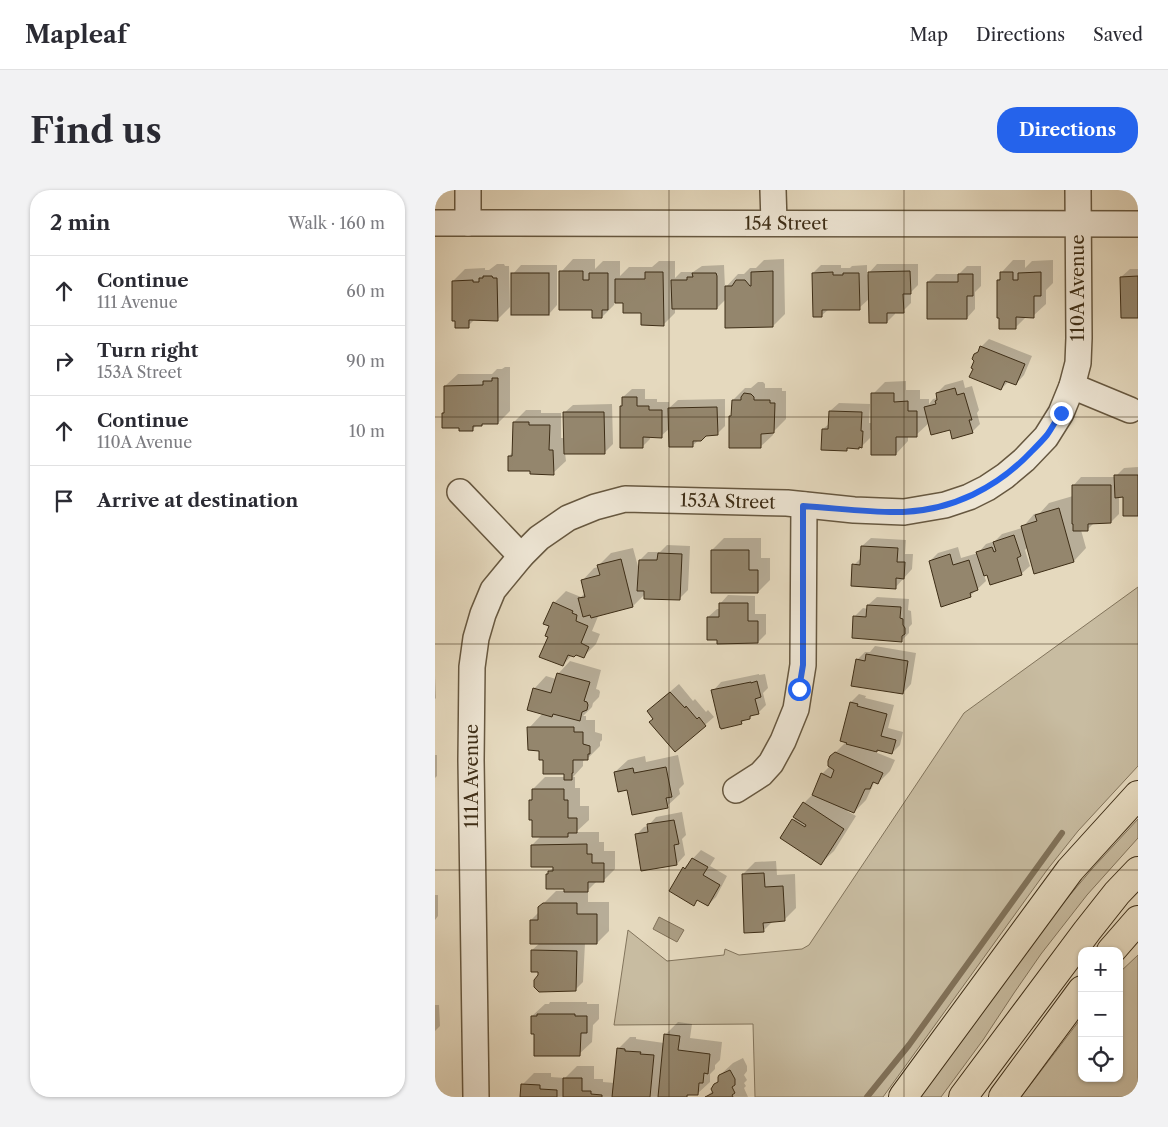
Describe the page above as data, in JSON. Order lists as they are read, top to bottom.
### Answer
{
  "streets": {
    "street": [
      "154 Street",
      "110A Avenue",
      "153A Street",
      "111A Avenue"
    ]
  },
  "crossings": [
    ["154 Street", "110A Avenue"],
    ["110A Avenue", "153A Street"],
    ["153A Street", "111A Avenue"]
  ],
  "page": {
    "header": "Mapleaf",
    "nav": ["Map", "Directions", "Saved"],
    "buttons": "Directions",
    "title": "Find us",
    "heading": ["2 min", "Walk · 160 m"],
    "list": [
      ["Continue", "111 Avenue", "60 m"],
      ["Turn right", "153A Street", "90 m"],
      ["Continue", "110A Avenue", "10 m"],
      "Arrive at destination"
    ],
    "map_buttons": ["+", "−"]
  }
}
